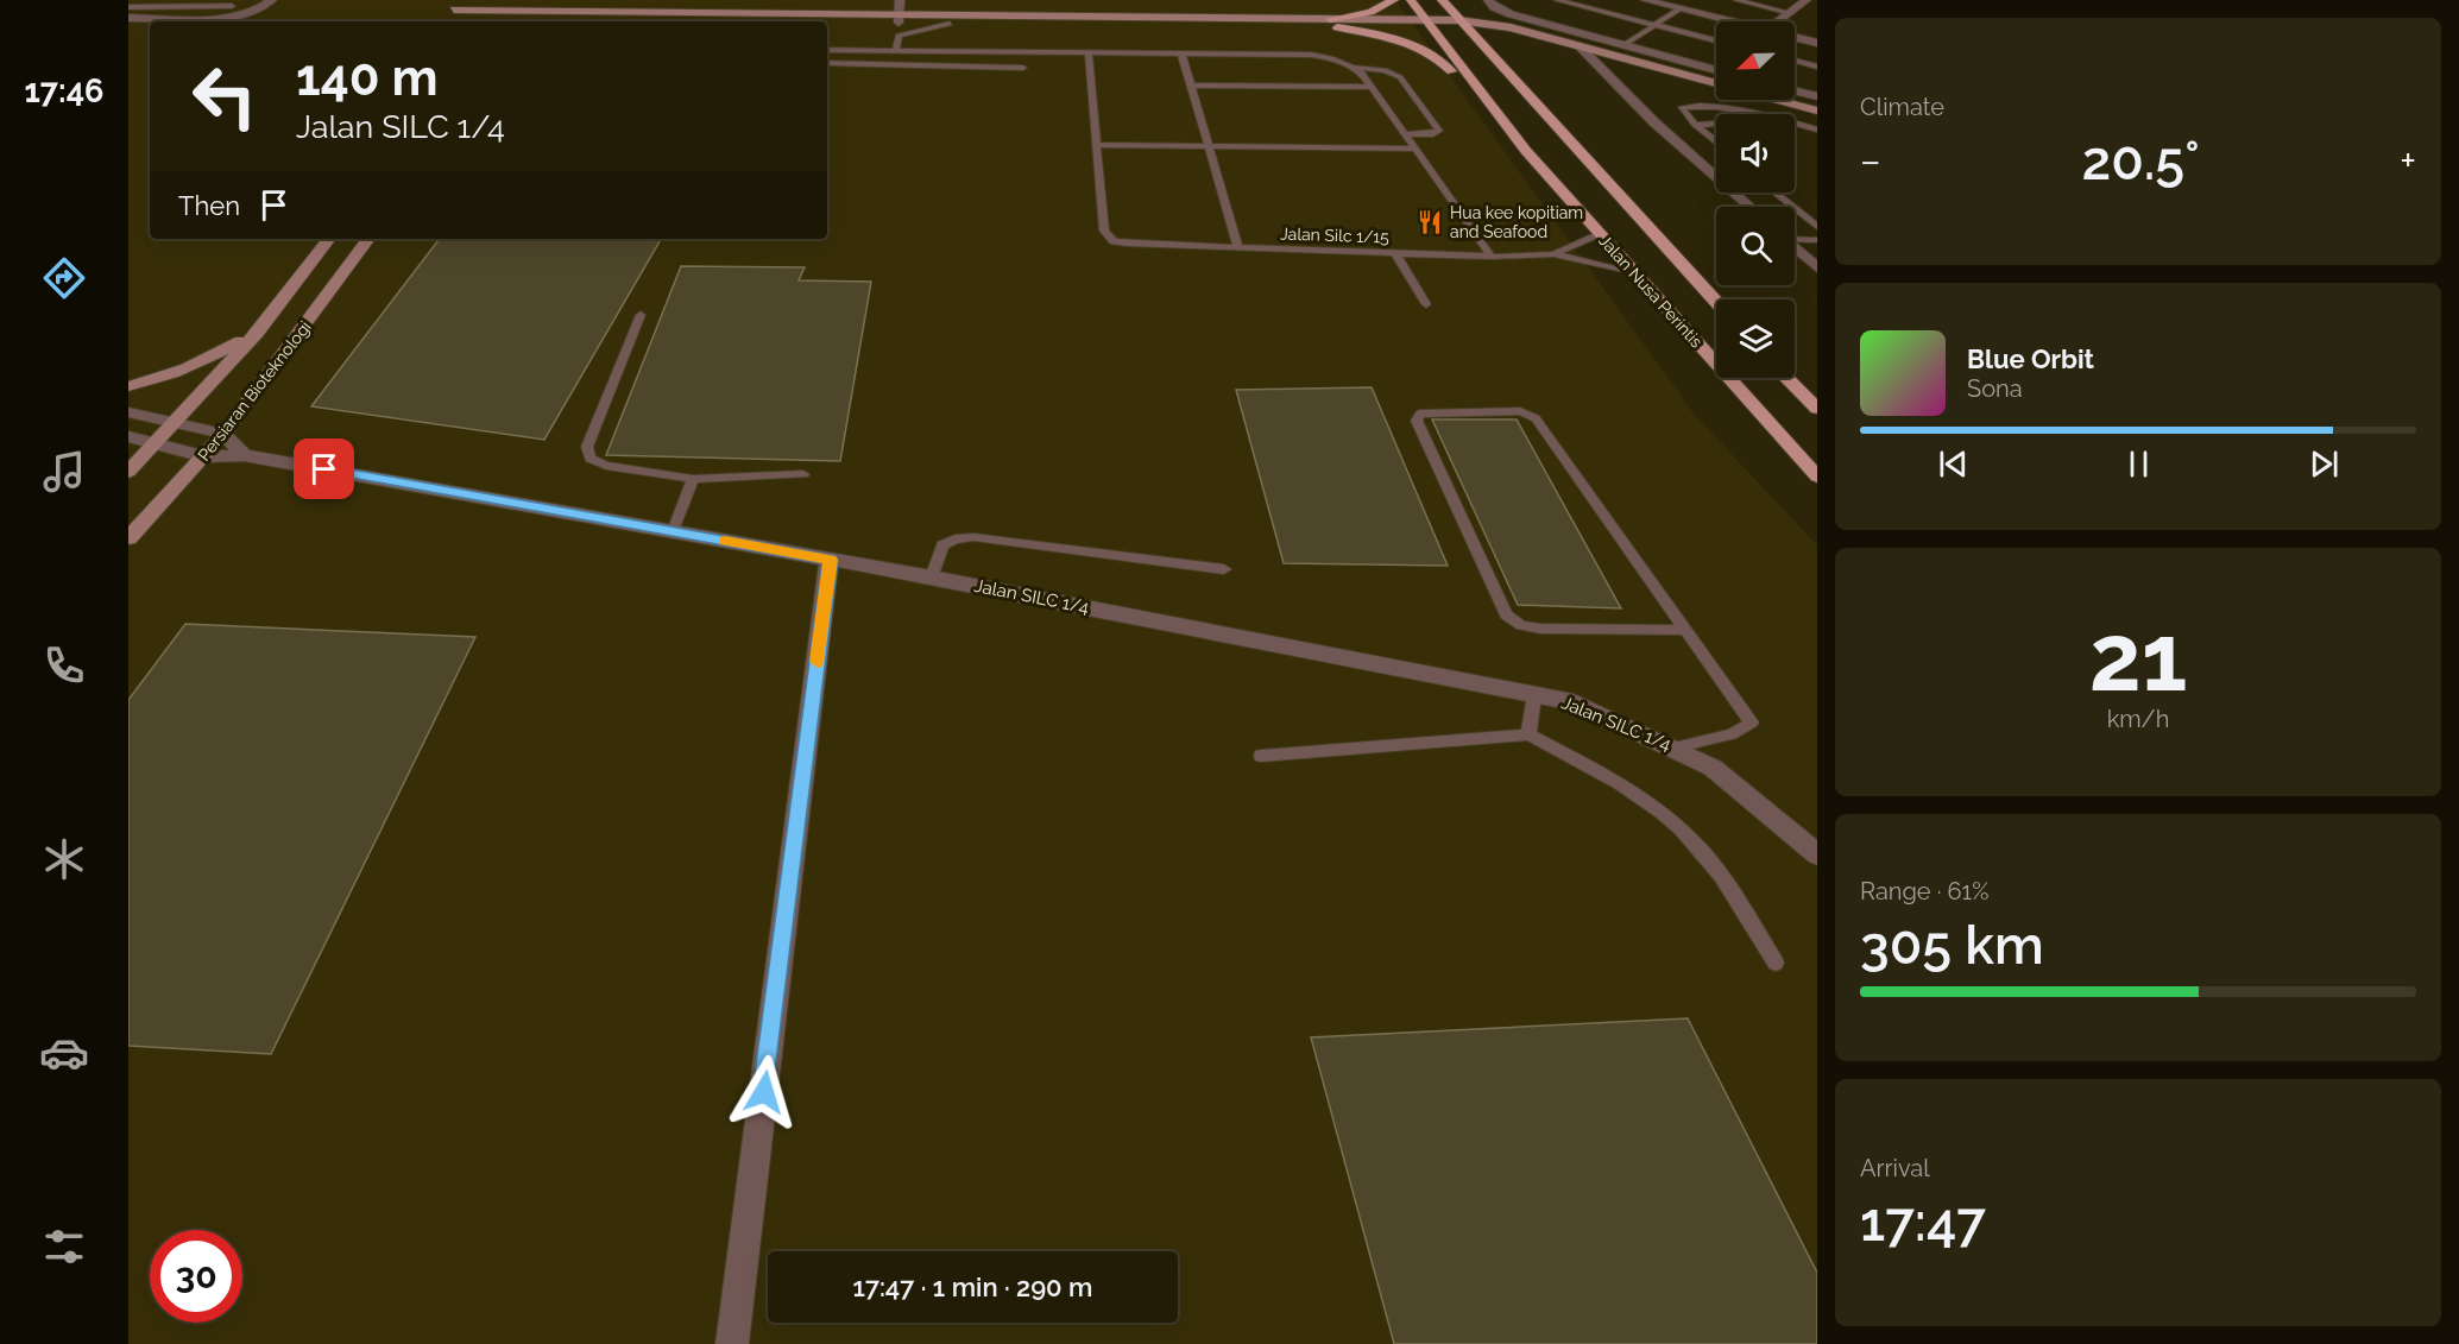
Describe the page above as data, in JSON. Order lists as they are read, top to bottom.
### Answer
{
  "streets": {
    "main road": ["Jalan Nusa Perintis"],
    "street": ["Persiaran Bioteknologi", "Jalan SILC 1/4"],
    "lane": ["Jalan Silc 1/15"]
  },
  "crossings": [
    ["Jalan Silc 1/15", "Jalan Nusa Perintis"],
    ["Persiaran Bioteknologi", "Jalan SILC 1/4"]
  ],
  "places": {
    "restaurant": ["Hua kee kopitiam and Seafood"]
  },
  "north": "bottom left",
  "page": {
    "tabs": "17:46",
    "tile": [
      "Climate",
      ["21", "km/h"],
      ["Range · 61%", "305 km"],
      ["Arrival", "17:47"]
    ],
    "turn": ["140 m", "Jalan SILC 1/4"],
    "heat": ["−", "20.5°", "+"],
    "then": "Then",
    "song": ["Blue Orbit", "Sona"],
    "limit": "30",
    "trip": "17:47 · 1 min · 290 m"
  }
}
